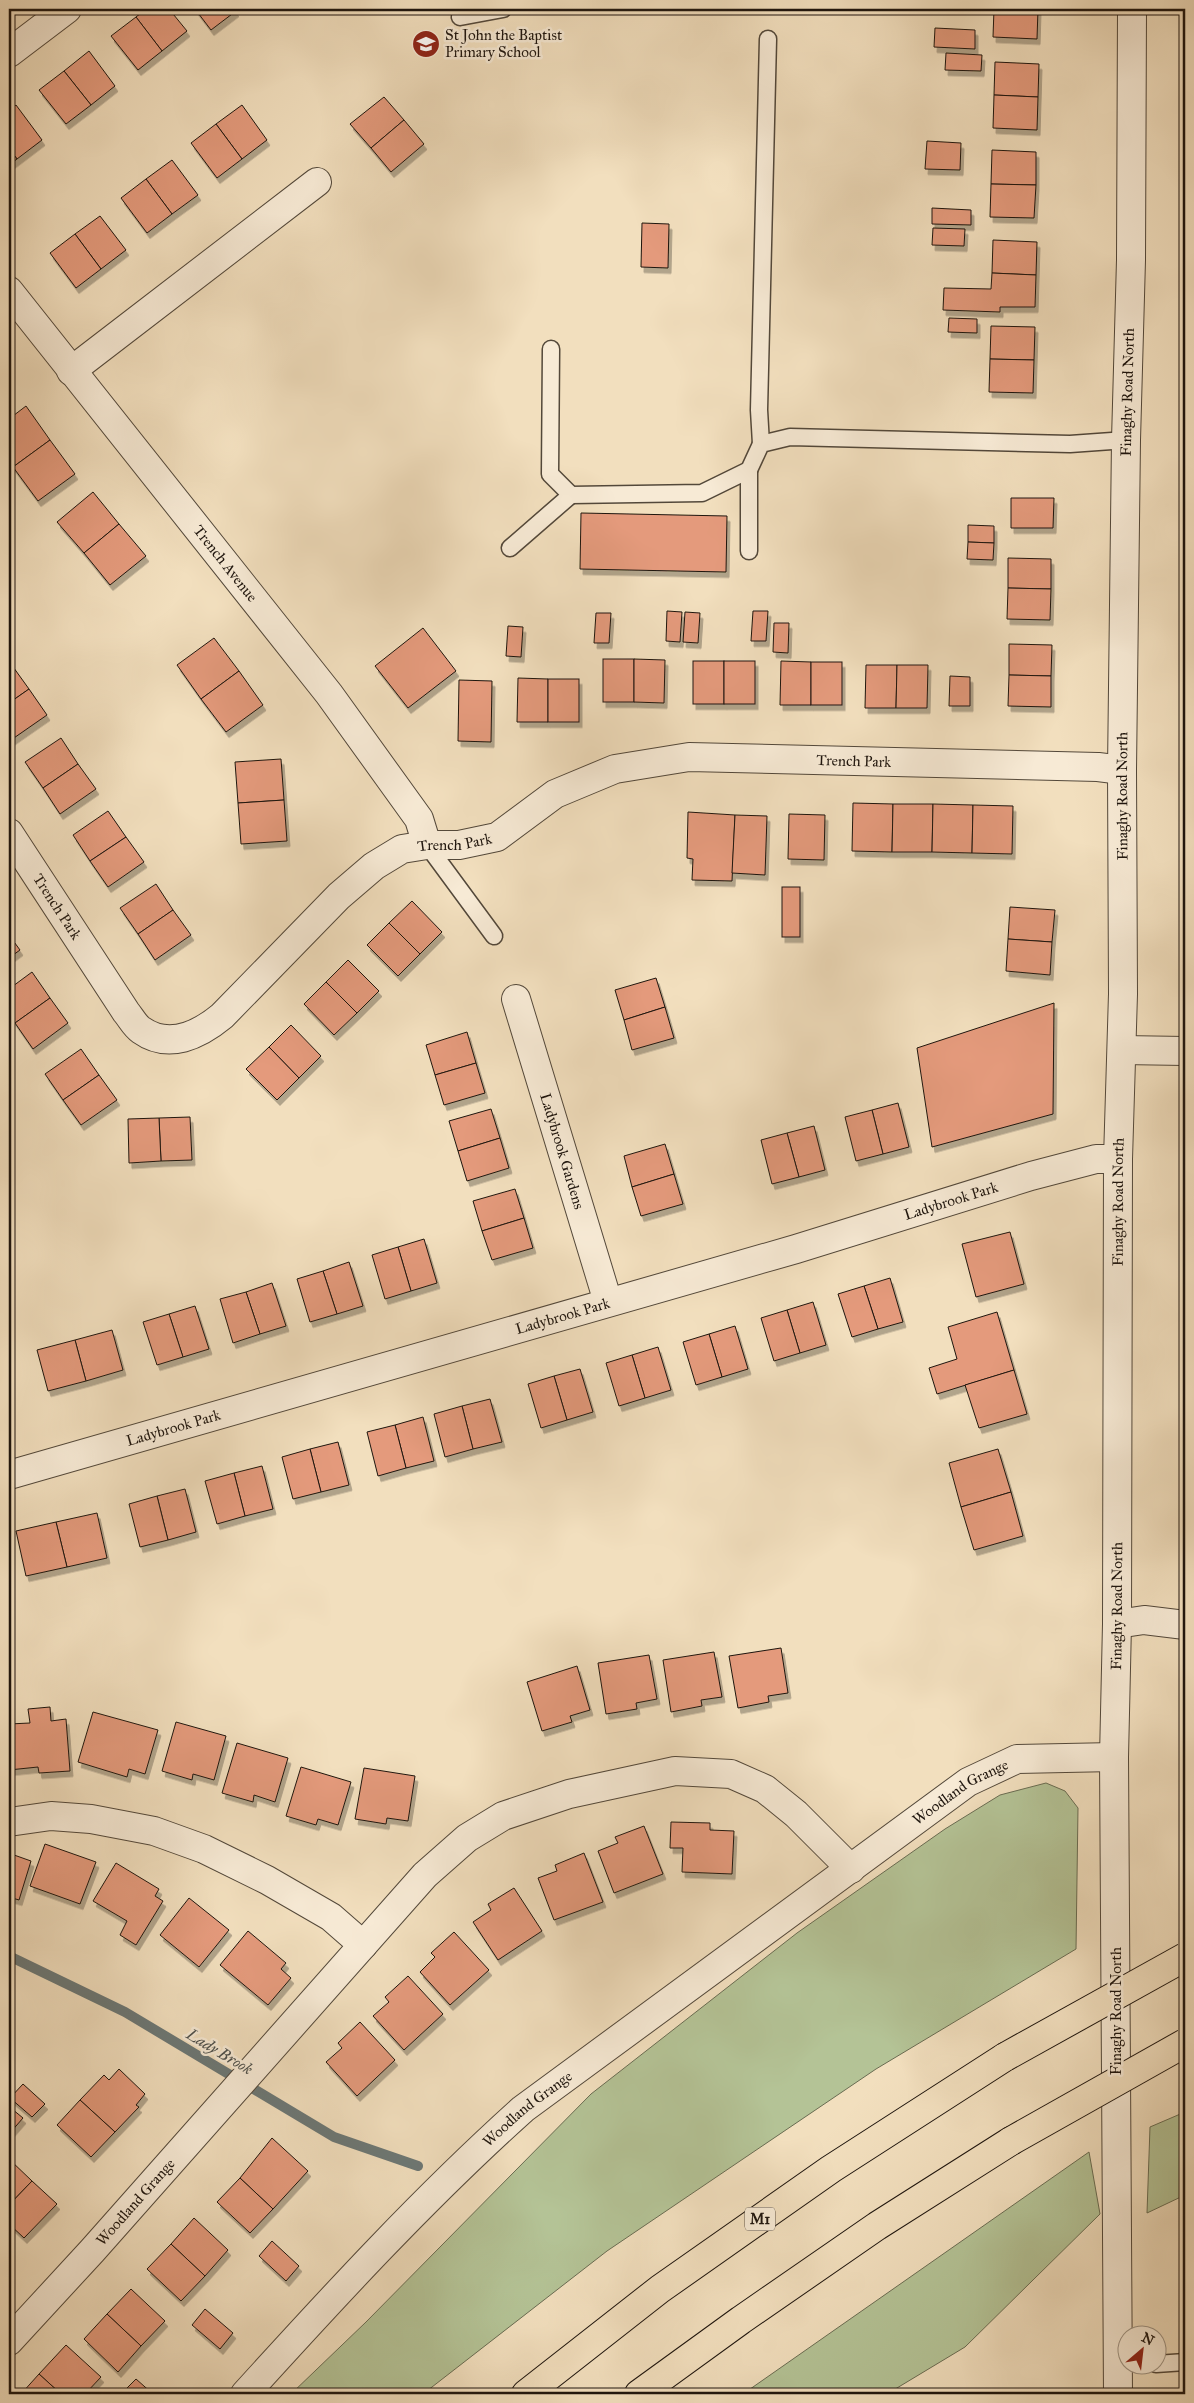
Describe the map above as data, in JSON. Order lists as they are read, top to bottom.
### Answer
{
  "streets": {
    "highway": ["M1"],
    "street": [
      "Finaghy Road North",
      "Trench Avenue",
      "Trench Park",
      "Ladybrook Gardens",
      "Ladybrook Park",
      "Woodland Grange"
    ]
  },
  "crossings": [
    ["Finaghy Road North", "Trench Park"],
    ["Finaghy Road North", "Ladybrook Park"],
    ["Finaghy Road North", "Woodland Grange"],
    ["Trench Avenue", "Trench Park"],
    ["Ladybrook Gardens", "Ladybrook Park"]
  ],
  "water": ["Lady Brook"],
  "places": {
    "school or university": ["St John the Baptist Primary School"]
  },
  "north": "top right"
}
